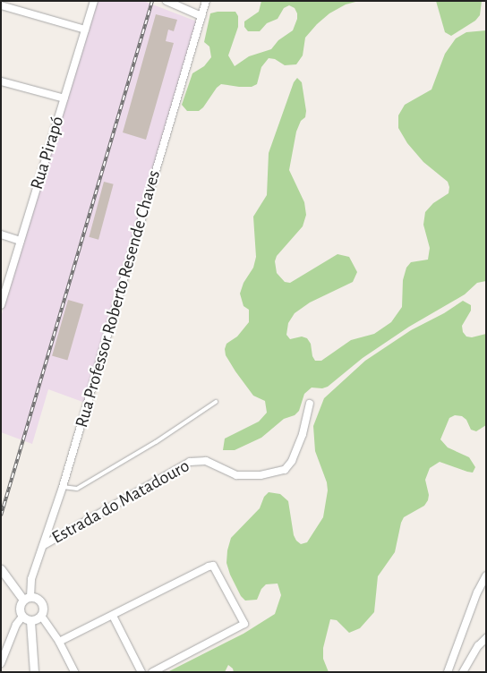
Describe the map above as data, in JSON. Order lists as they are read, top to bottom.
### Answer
{
  "streets": {
    "street": ["Rua Pirapó", "Rua Professor Roberto Resende Chaves", "Estrada do Matadouro"]
  },
  "crossings": [
    ["Rua Professor Roberto Resende Chaves", "Estrada do Matadouro"]
  ]
}
